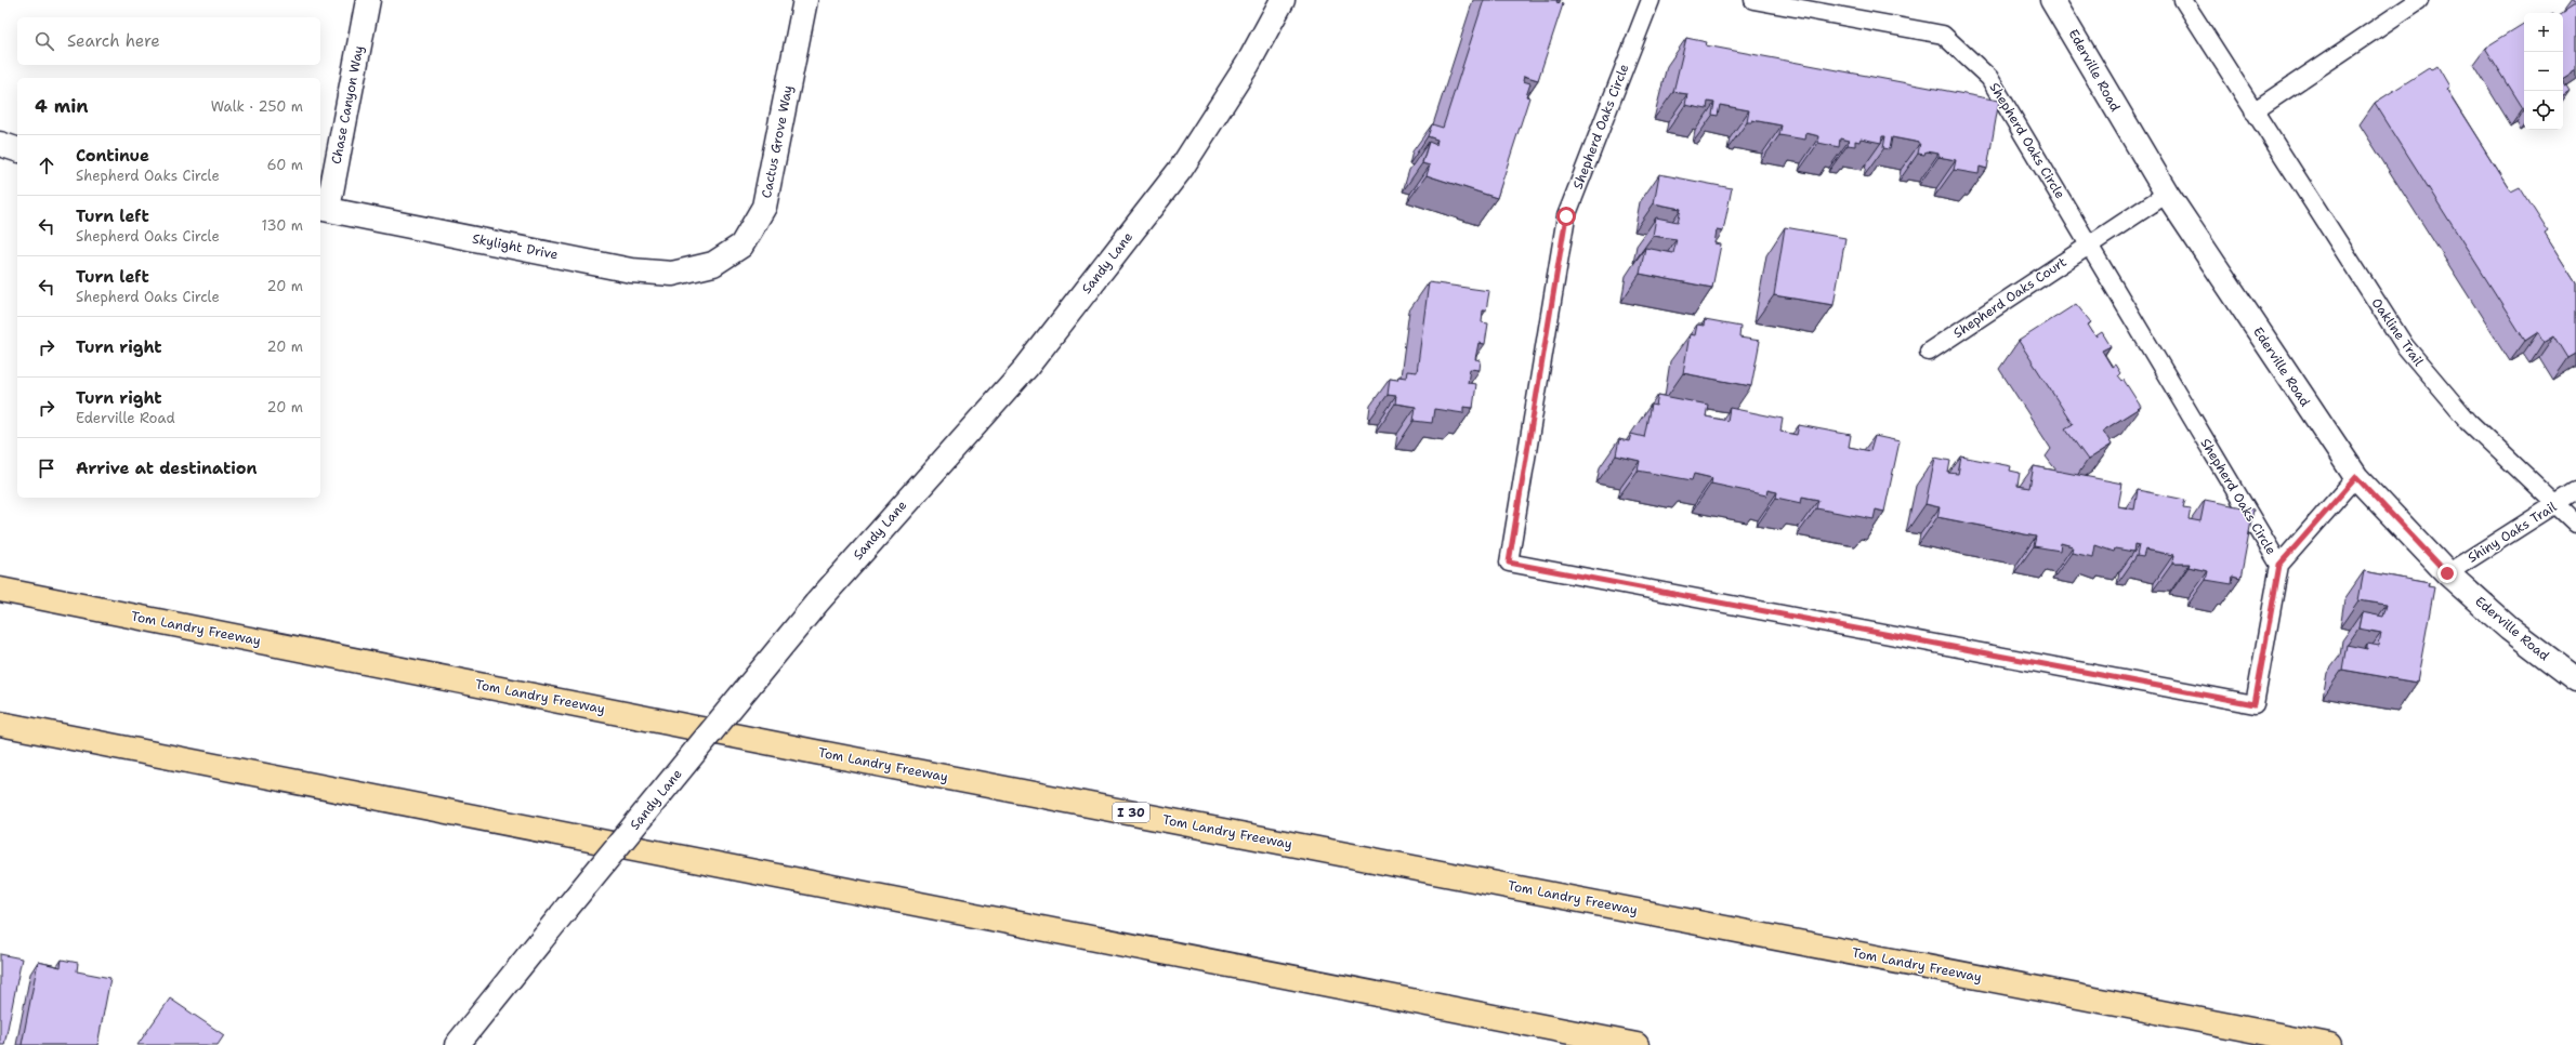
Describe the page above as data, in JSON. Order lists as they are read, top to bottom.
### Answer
{
  "streets": {
    "highway": ["Tom Landry Freeway", "I 30"],
    "street": [
      "Ederville Road",
      "Chase Canyon Way",
      "Cactus Grove Way",
      "Skylight Drive",
      "Sandy Lane"
    ],
    "lane": [
      "Shepherd Oaks Circle",
      "Shepherd Oaks Court",
      "Oakline Trail",
      "Shiny Oaks Trail"
    ]
  },
  "crossings": [
    ["Ederville Road", "Shiny Oaks Trail"],
    ["Chase Canyon Way", "Skylight Drive"],
    ["Shepherd Oaks Circle", "Shepherd Oaks Court"],
    ["Cactus Grove Way", "Skylight Drive"],
    ["Oakline Trail", "Shiny Oaks Trail"]
  ],
  "page": {
    "map_buttons": ["+", "−"],
    "search": "Search here",
    "heading": ["4 min", "Walk · 250 m"],
    "list": [
      ["Continue", "Shepherd Oaks Circle", "60 m"],
      ["Turn left", "Shepherd Oaks Circle", "130 m"],
      ["Turn left", "Shepherd Oaks Circle", "20 m"],
      ["Turn right", "20 m"],
      ["Turn right", "Ederville Road", "20 m"],
      "Arrive at destination"
    ]
  }
}
